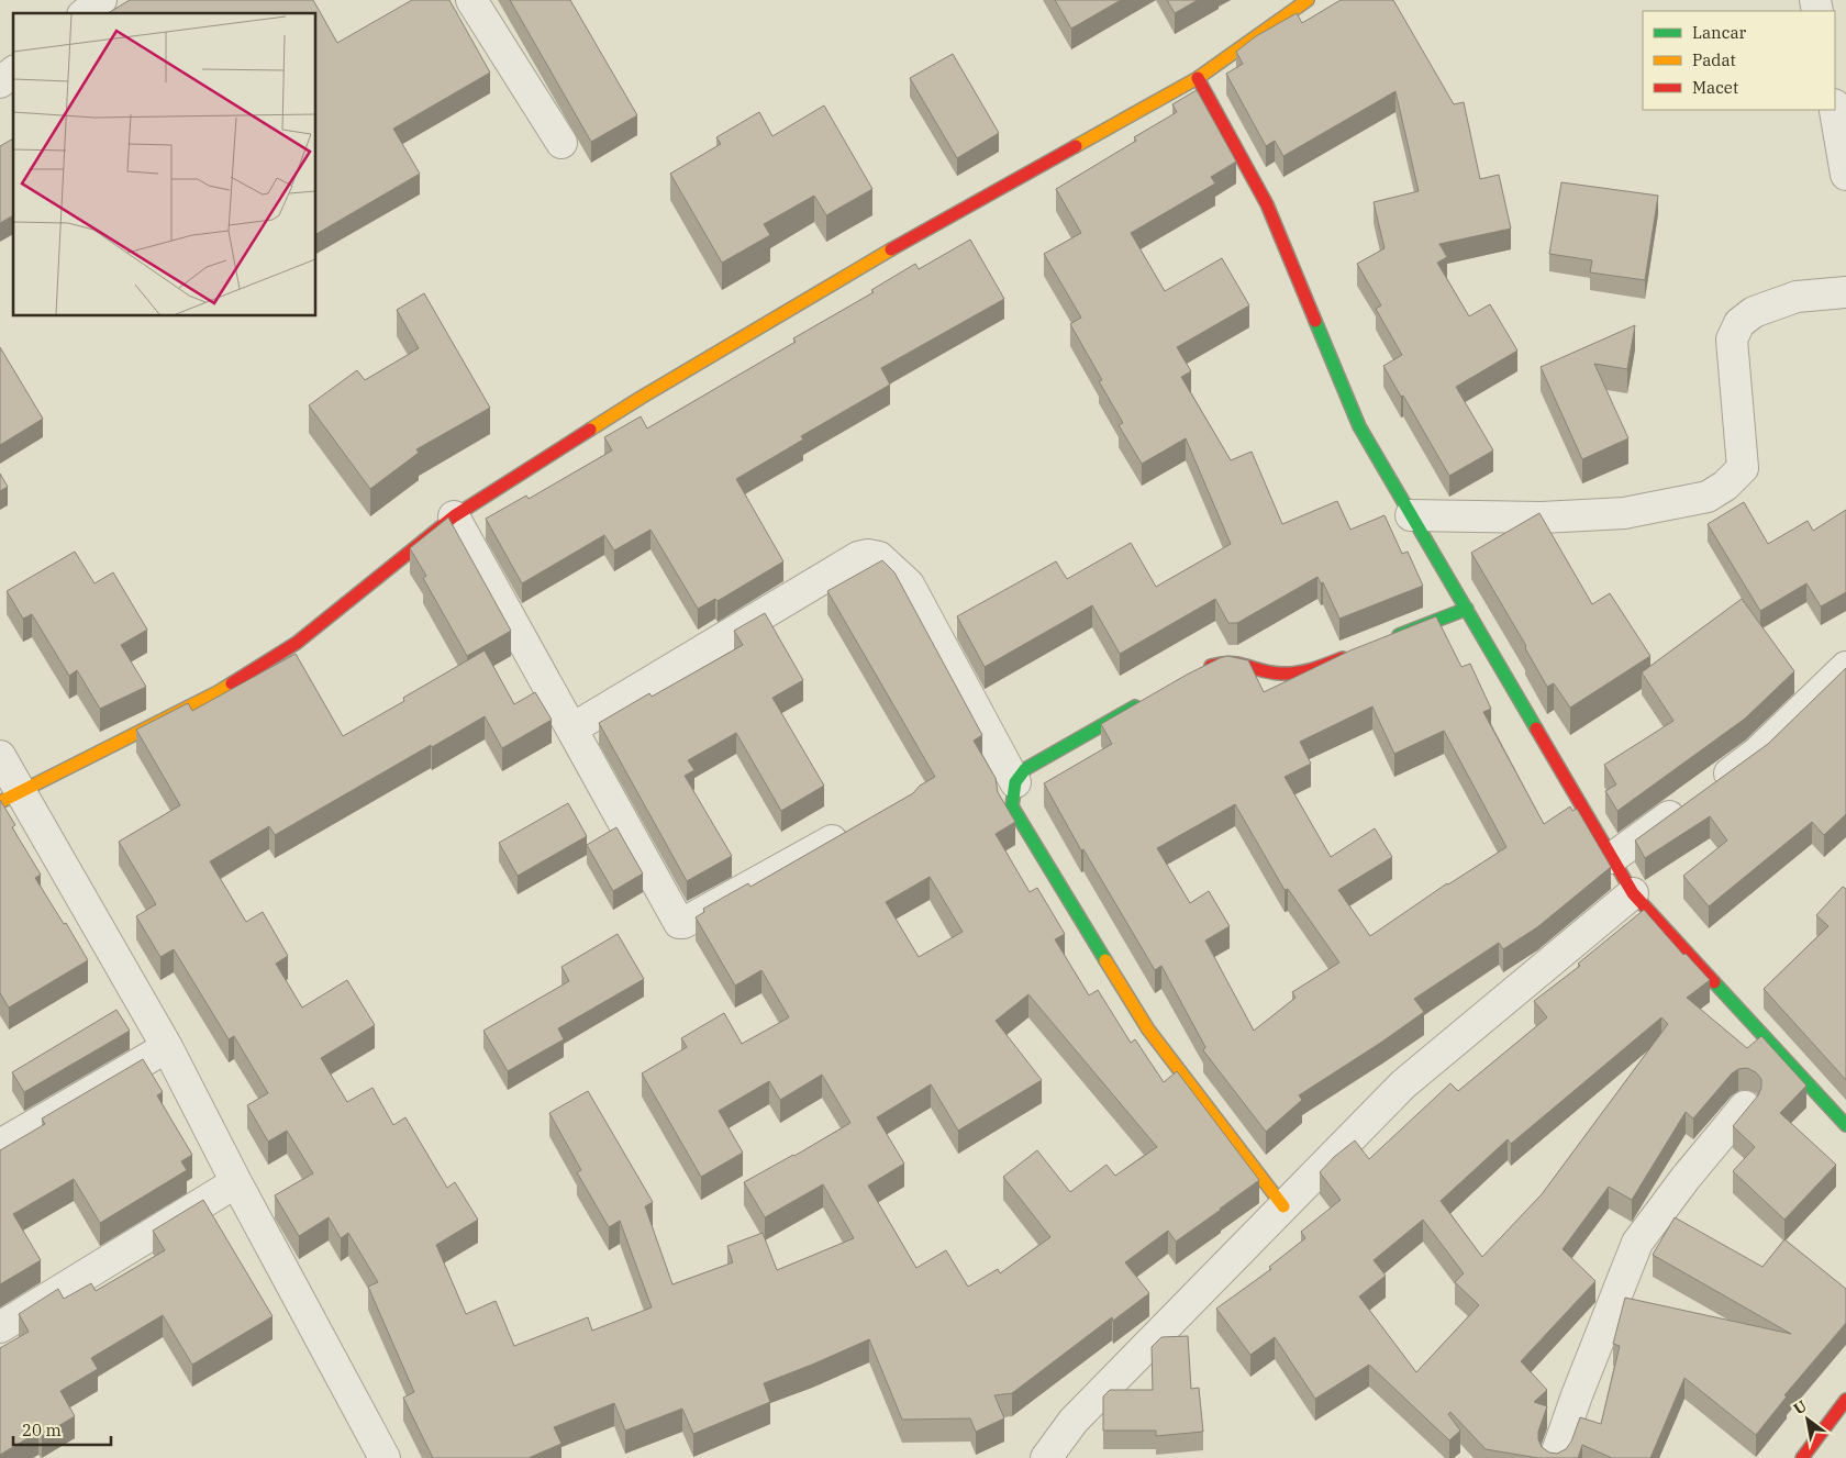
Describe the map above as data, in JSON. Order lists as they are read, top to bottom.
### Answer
{
  "legend": ["Lancar", "Padat", "Macet"],
  "scale_bar": "20 m",
  "north": "top left"
}
